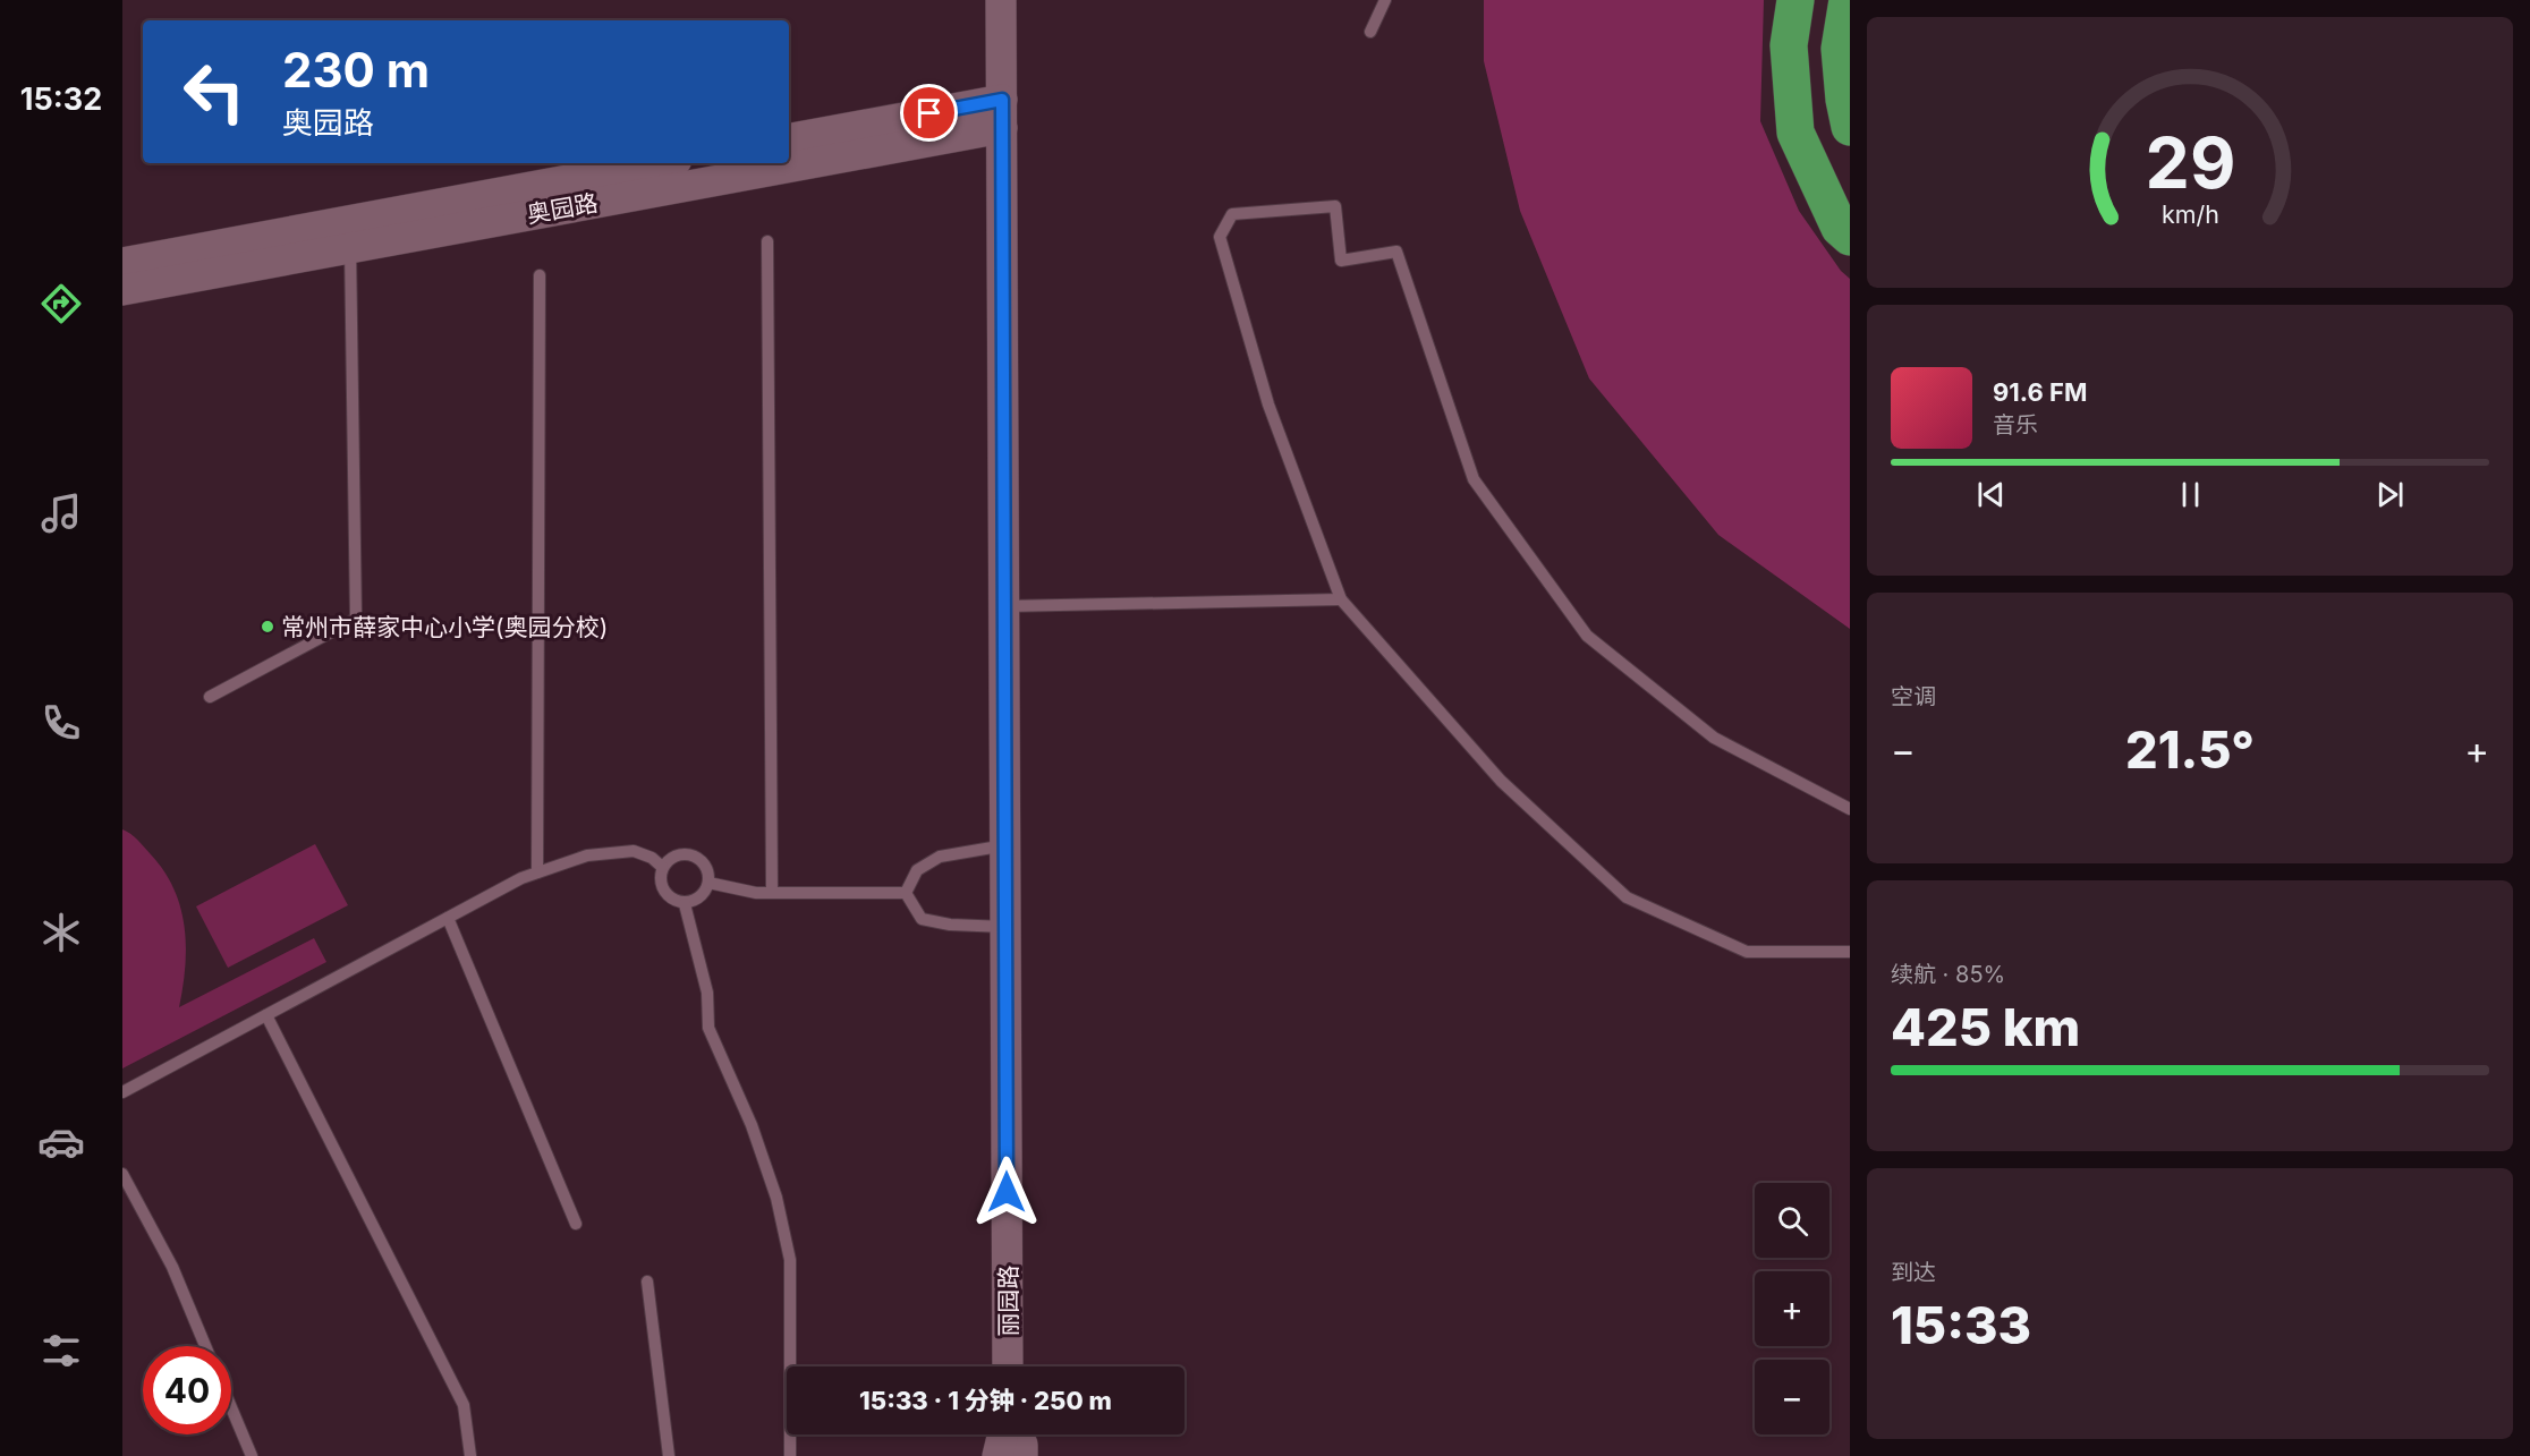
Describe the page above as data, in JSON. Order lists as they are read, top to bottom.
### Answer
{
  "streets": {
    "street": ["奥园路", "丽园路"]
  },
  "crossings": [
    ["奥园路", "丽园路"]
  ],
  "places": ["常州市薛家中心小学(奥园分校)"],
  "page": {
    "tabs": "15:32",
    "turn": ["230 m", "奥园路"],
    "song": ["91.6 FM", "音乐"],
    "tile": [
      "空调",
      ["续航 · 85%", "425 km"],
      ["到达", "15:33"]
    ],
    "heat": ["−", "21.5°", "+"],
    "map_buttons": ["+", "−"],
    "limit": "40",
    "trip": "15:33 · 1 分钟 · 250 m",
    "gauge": ["29", "km/h"]
  }
}
